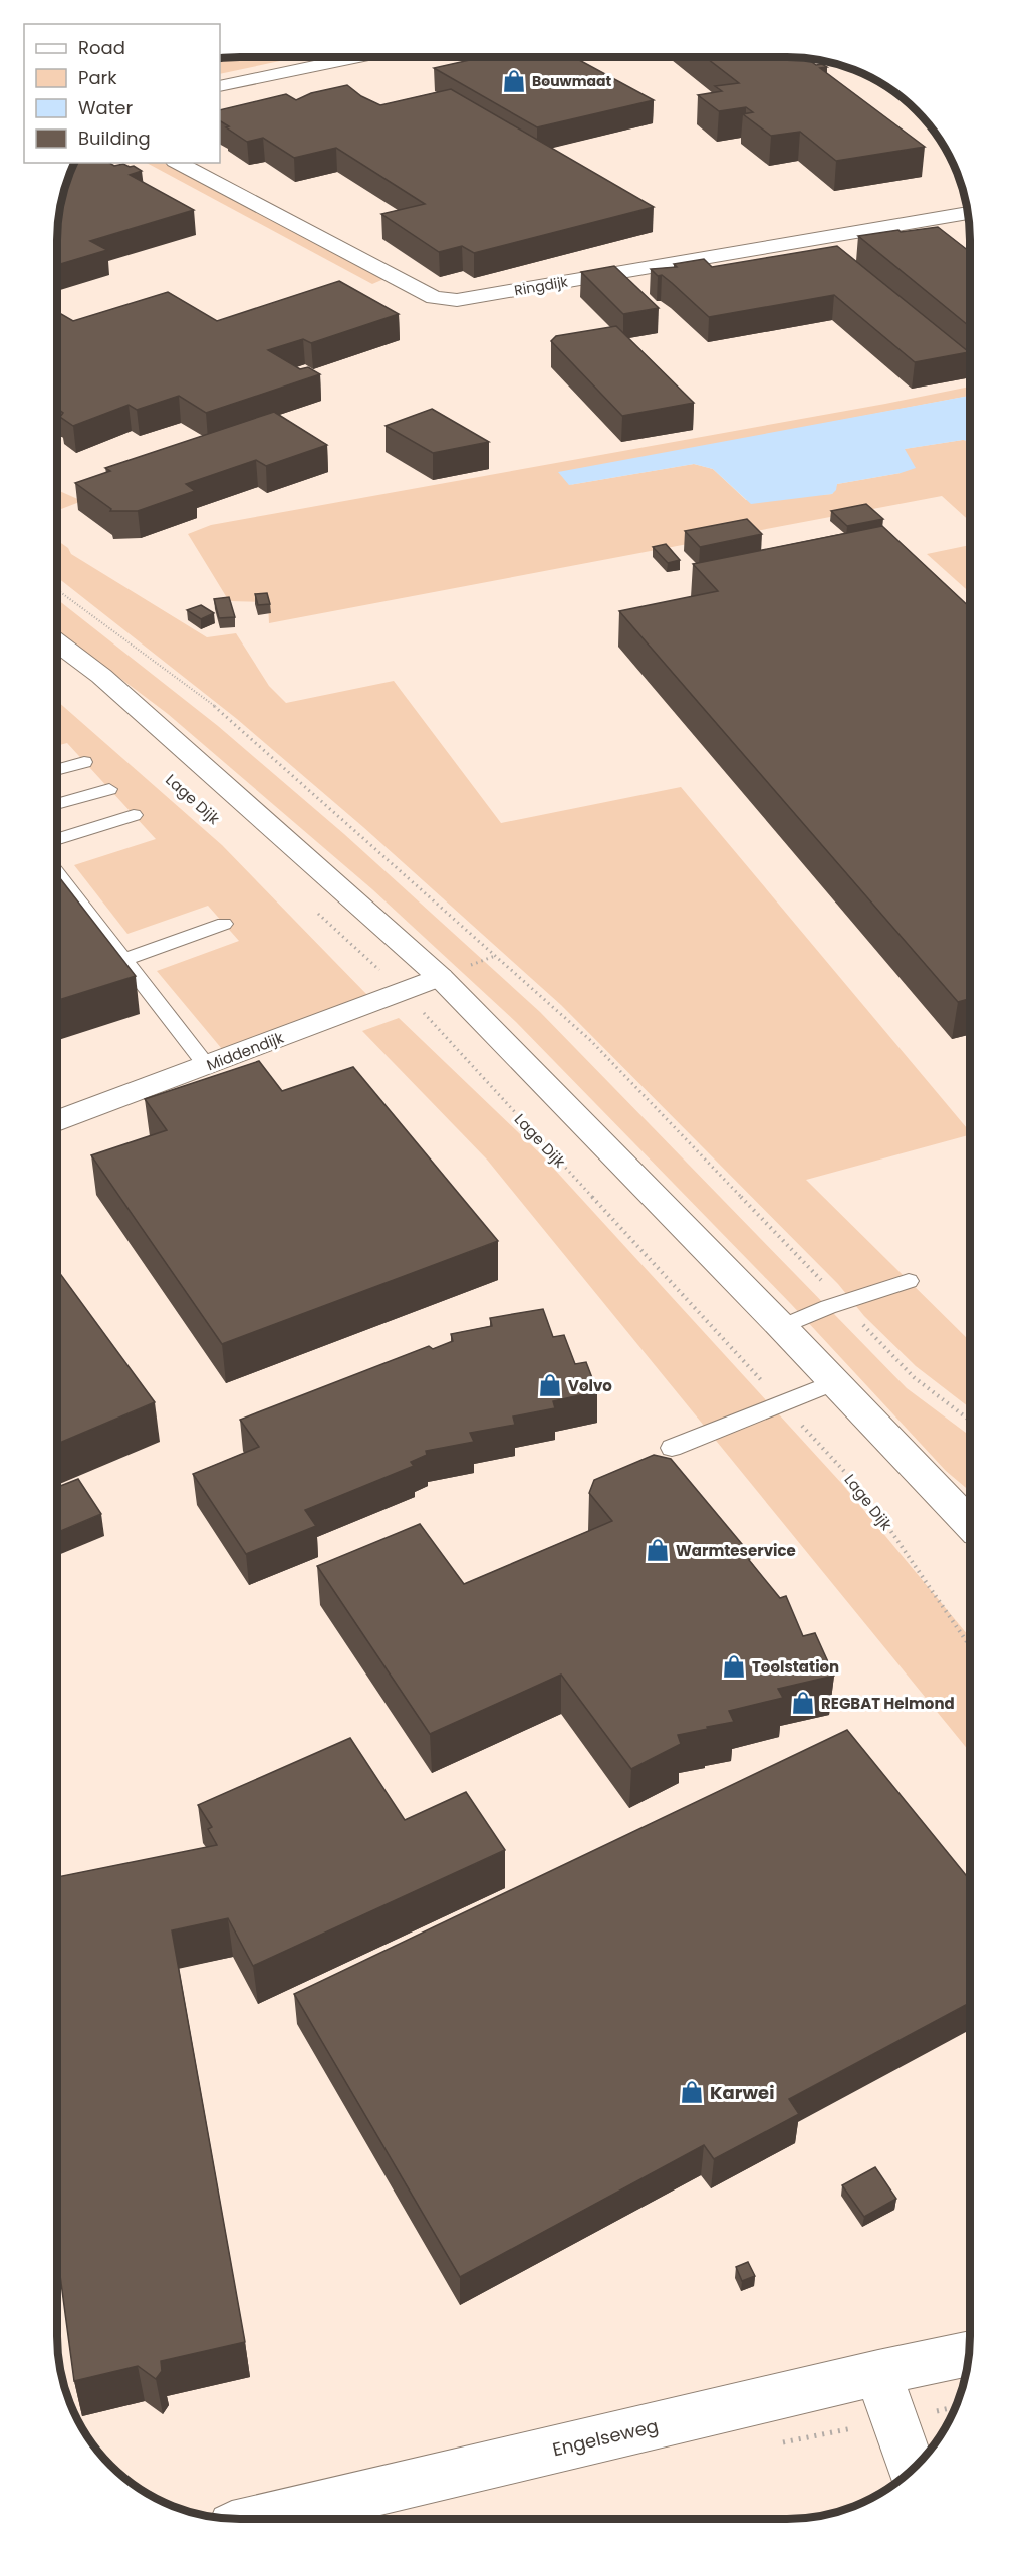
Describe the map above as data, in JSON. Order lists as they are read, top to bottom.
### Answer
{
  "streets": {
    "street": [
      "Ringdijk",
      "Lage Dijk",
      "Middendijk",
      "Engelseweg"
    ]
  },
  "crossings": [
    ["Lage Dijk", "Middendijk"]
  ],
  "places": {
    "shop": [
      "Bouwmaat",
      "Volvo",
      "Warmteservice",
      "Toolstation",
      "REGBAT Helmond",
      "Karwei"
    ]
  },
  "legend": [
    "Road",
    "Park",
    "Water",
    "Building"
  ]
}
